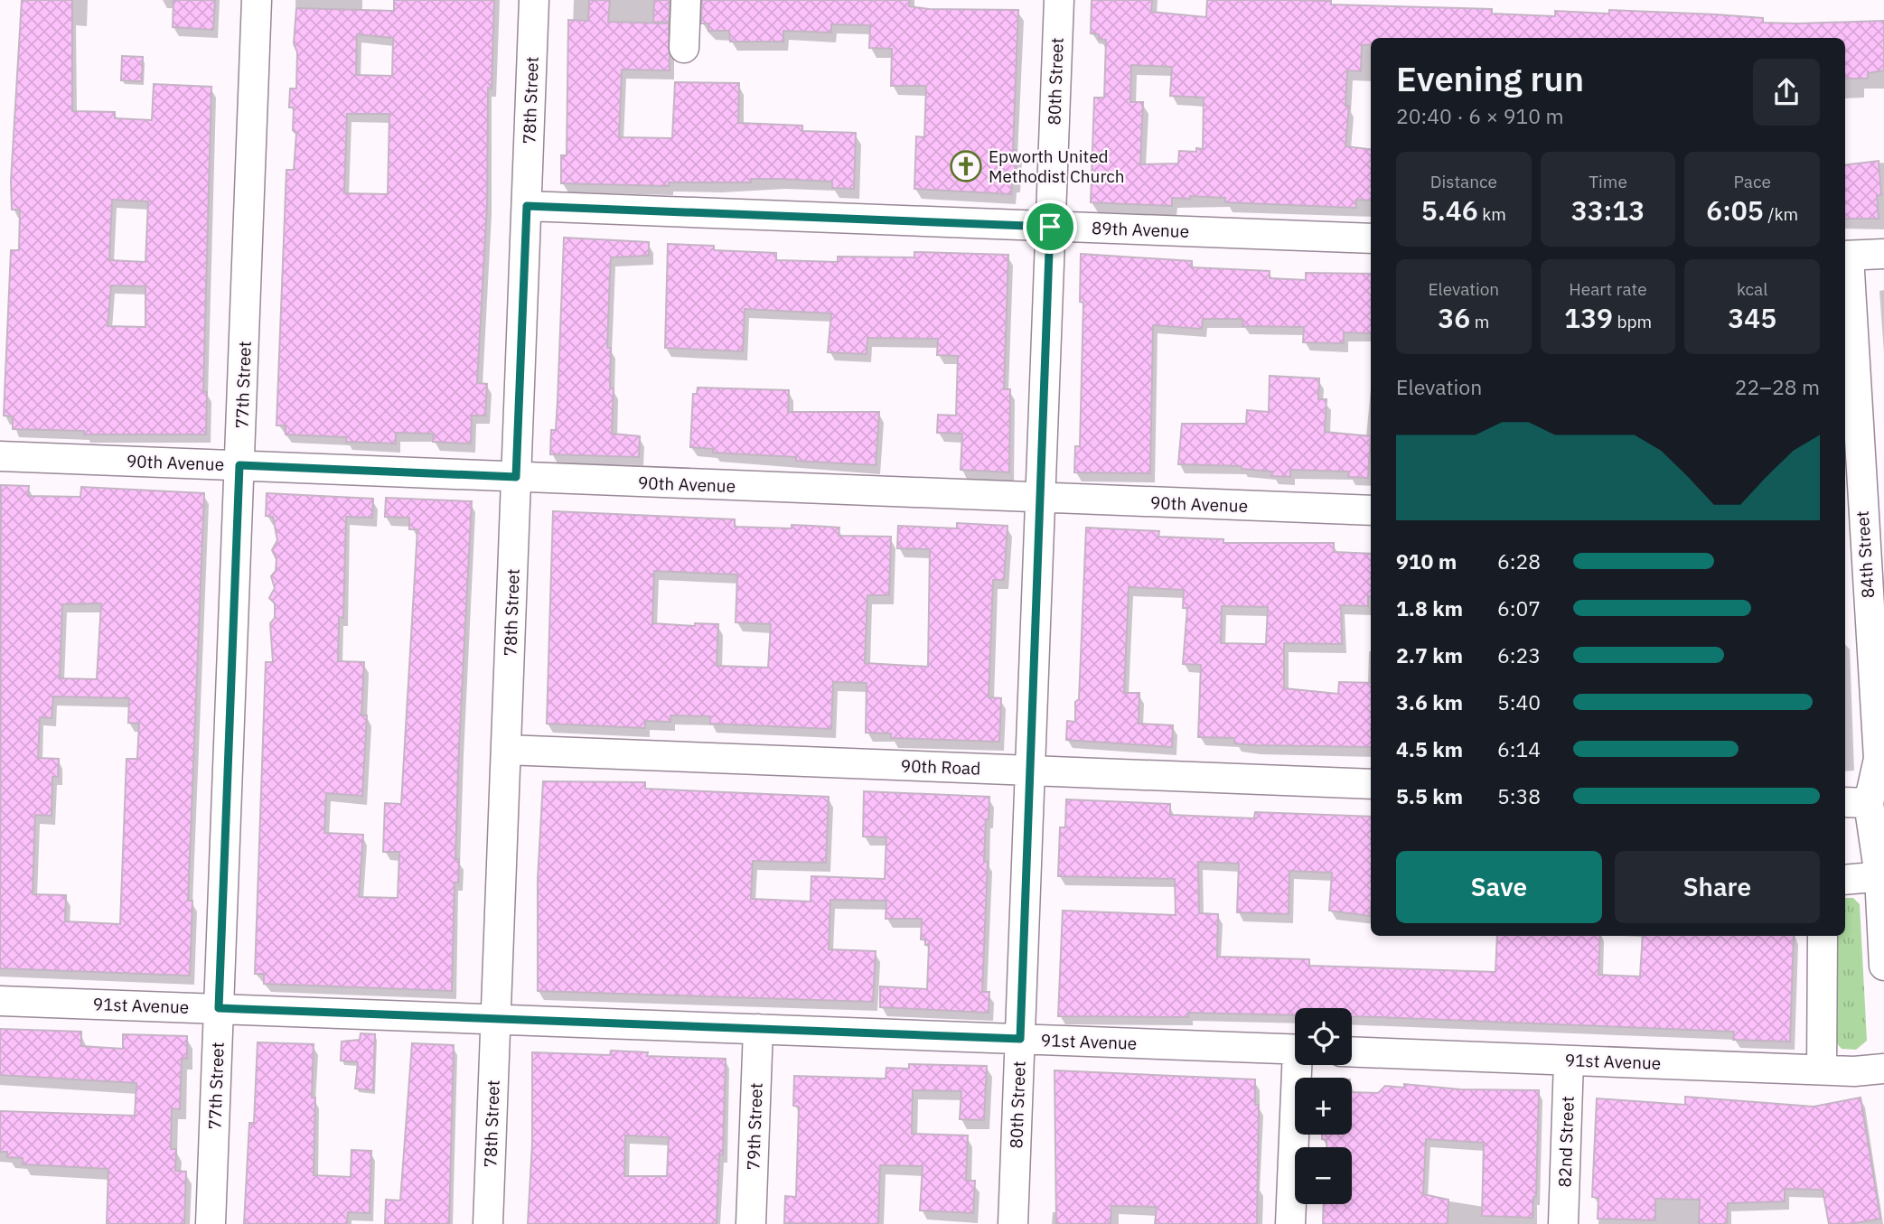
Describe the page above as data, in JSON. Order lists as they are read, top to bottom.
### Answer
{
  "streets": {
    "street": [
      "80th Street",
      "78th Street",
      "89th Avenue",
      "77th Street",
      "90th Avenue",
      "84th Street",
      "90th Road",
      "91st Avenue",
      "79th Street",
      "82nd Street"
    ]
  },
  "crossings": [
    ["80th Street", "89th Avenue"],
    ["80th Street", "90th Avenue"],
    ["80th Street", "90th Road"],
    ["80th Street", "91st Avenue"],
    ["78th Street", "89th Avenue"],
    ["78th Street", "90th Avenue"],
    ["78th Street", "90th Road"],
    ["78th Street", "91st Avenue"],
    ["77th Street", "90th Avenue"],
    ["77th Street", "91st Avenue"],
    ["91st Avenue", "79th Street"],
    ["91st Avenue", "82nd Street"]
  ],
  "places": {
    "church": ["Epworth United Methodist Church"]
  },
  "page": {
    "heading": ["Evening run", "20:40 · 6 × 910 m"],
    "stats": [
      ["Distance", "5.46 km"],
      ["Time", "33:13"],
      ["Pace", "6:05 /km"],
      ["Elevation", "36 m"],
      ["Heart rate", "139 bpm"],
      ["kcal", "345"]
    ],
    "chart": ["Elevation", "22–28 m"],
    "list": [
      {
        "name": "910 m",
        "note": "6:28"
      },
      {
        "name": "1.8 km",
        "note": "6:07"
      },
      {
        "name": "2.7 km",
        "note": "6:23"
      },
      {
        "name": "3.6 km",
        "note": "5:40"
      },
      {
        "name": "4.5 km",
        "note": "6:14"
      },
      {
        "name": "5.5 km",
        "note": "5:38"
      }
    ],
    "buttons": ["Save", "Share"],
    "map_buttons": ["+", "−"]
  }
}
